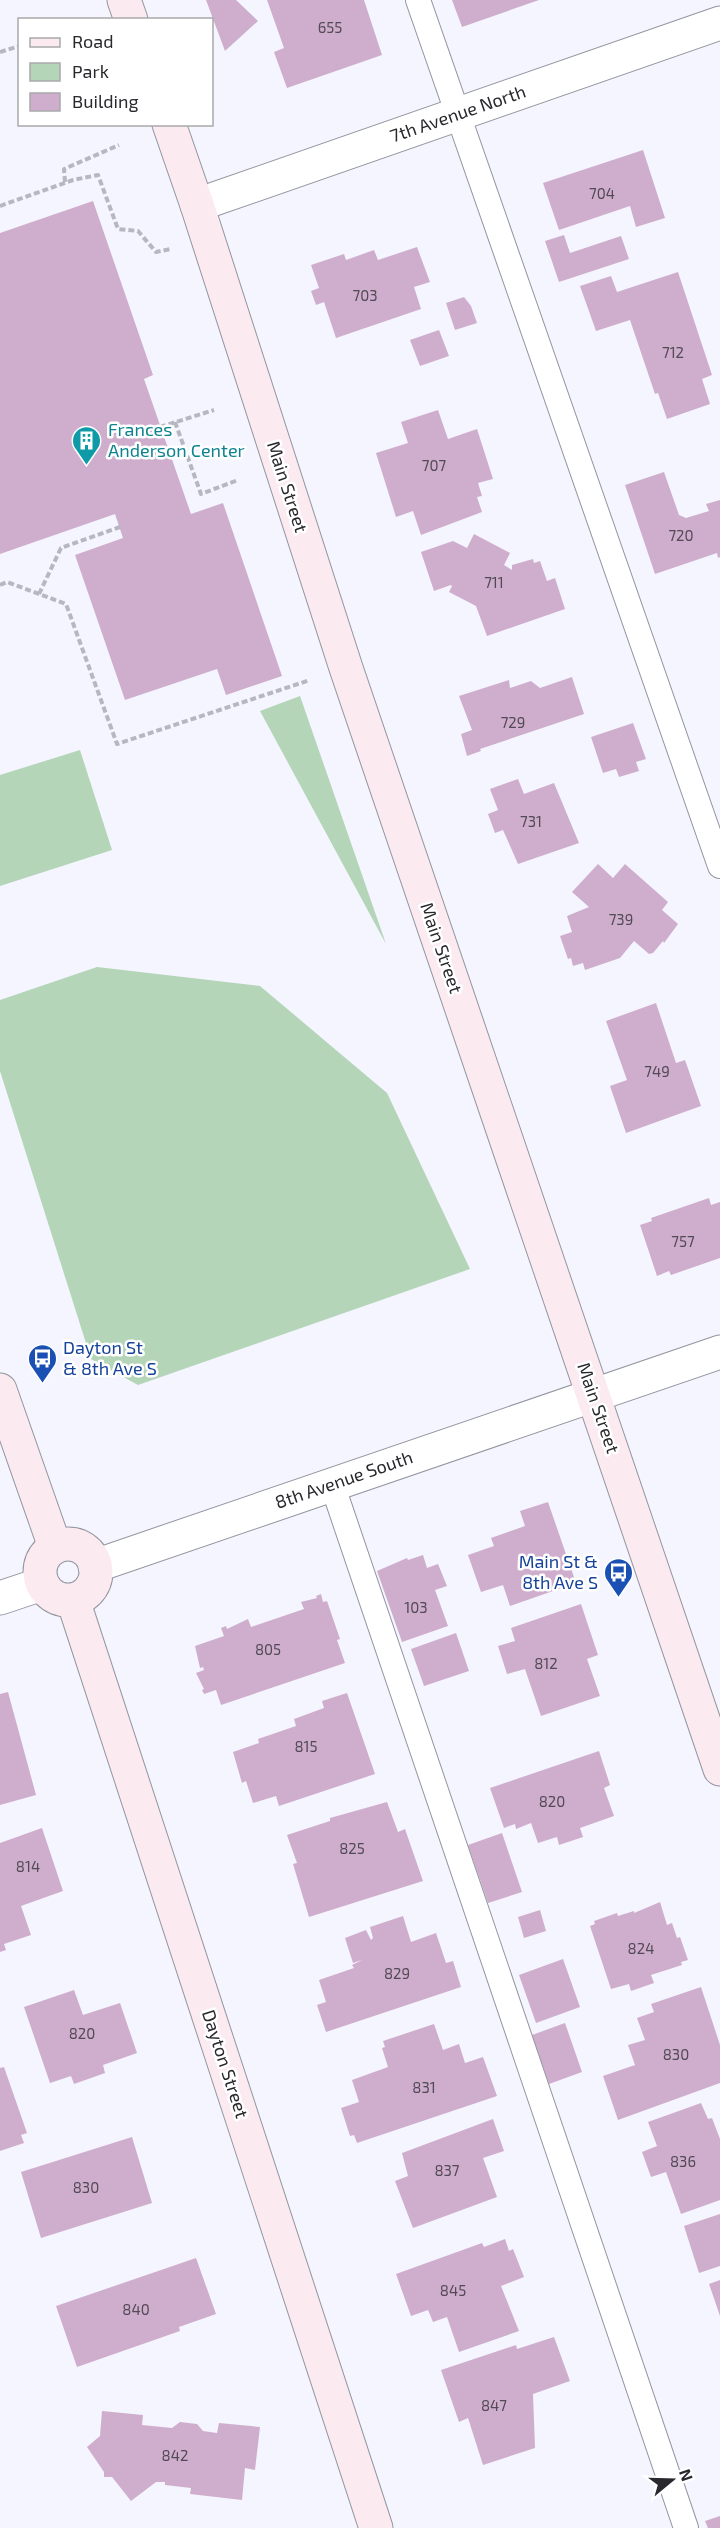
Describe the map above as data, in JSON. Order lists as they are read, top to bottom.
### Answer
{
  "streets": {
    "main road": ["Main Street", "Dayton Street"],
    "street": ["7th Avenue North", "8th Avenue South"]
  },
  "crossings": [
    ["7th Avenue North", "Main Street"],
    ["Main Street", "8th Avenue South"],
    ["8th Avenue South", "Dayton Street"]
  ],
  "places": {
    "building": ["Frances Anderson Center"],
    "bus stop": ["Dayton St & 8th Ave S", "Main St & 8th Ave S"]
  },
  "house_numbers": [
    "655",
    "704",
    "703",
    "712",
    "707",
    "720",
    "711",
    "729",
    "731",
    "739",
    "749",
    "757",
    "103",
    "805",
    "812",
    "815",
    "820",
    "825",
    "814",
    "824",
    "829",
    "820",
    "830",
    "831",
    "836",
    "837",
    "830",
    "845",
    "840",
    "847",
    "842"
  ],
  "legend": ["Road", "Park", "Building"],
  "north": "right"
}
